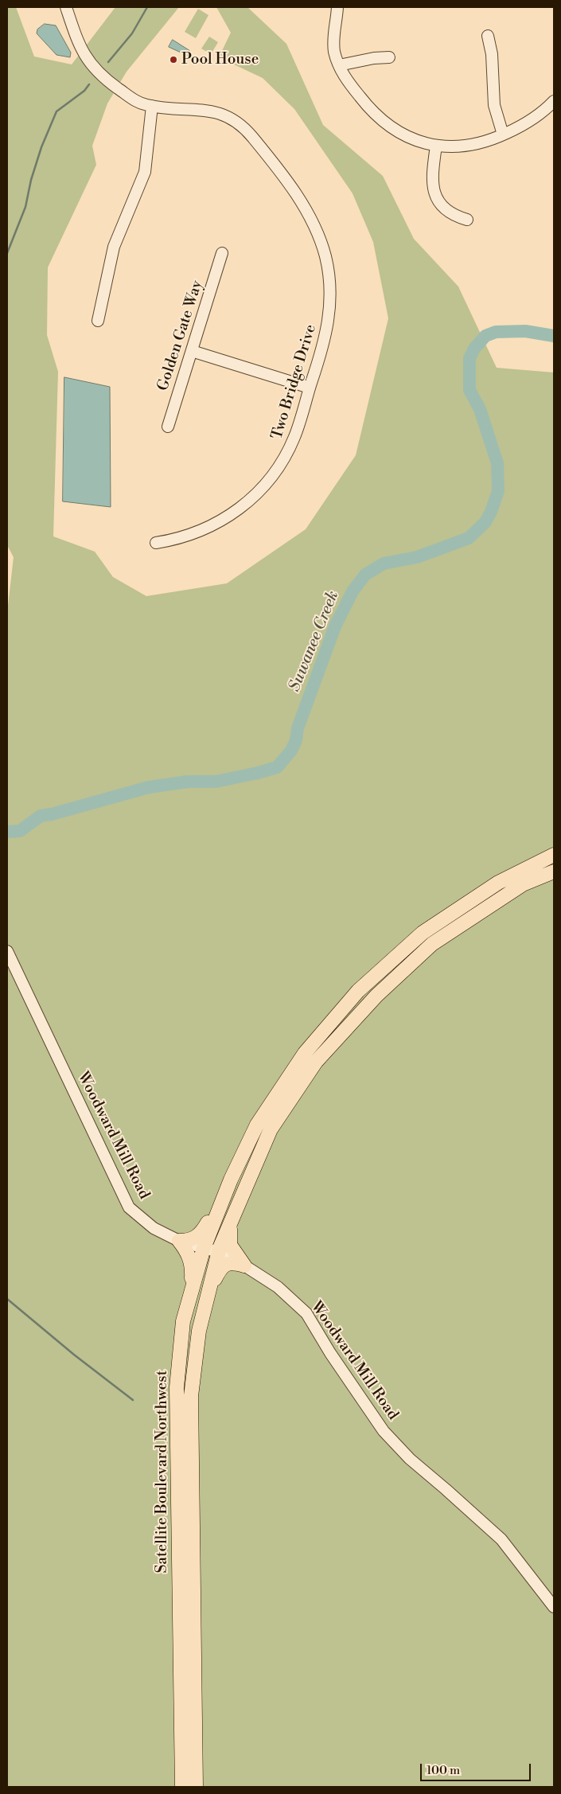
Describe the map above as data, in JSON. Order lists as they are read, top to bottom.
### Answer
{
  "streets": {
    "main road": ["Satellite Boulevard Northwest"],
    "street": ["Golden Gate Way", "Two Bridge Drive", "Woodward Mill Road"]
  },
  "crossings": [
    ["Woodward Mill Road", "Satellite Boulevard Northwest"]
  ],
  "water": ["Suwanee Creek"],
  "places": ["Pool House"],
  "scale_bar": "100 m"
}
